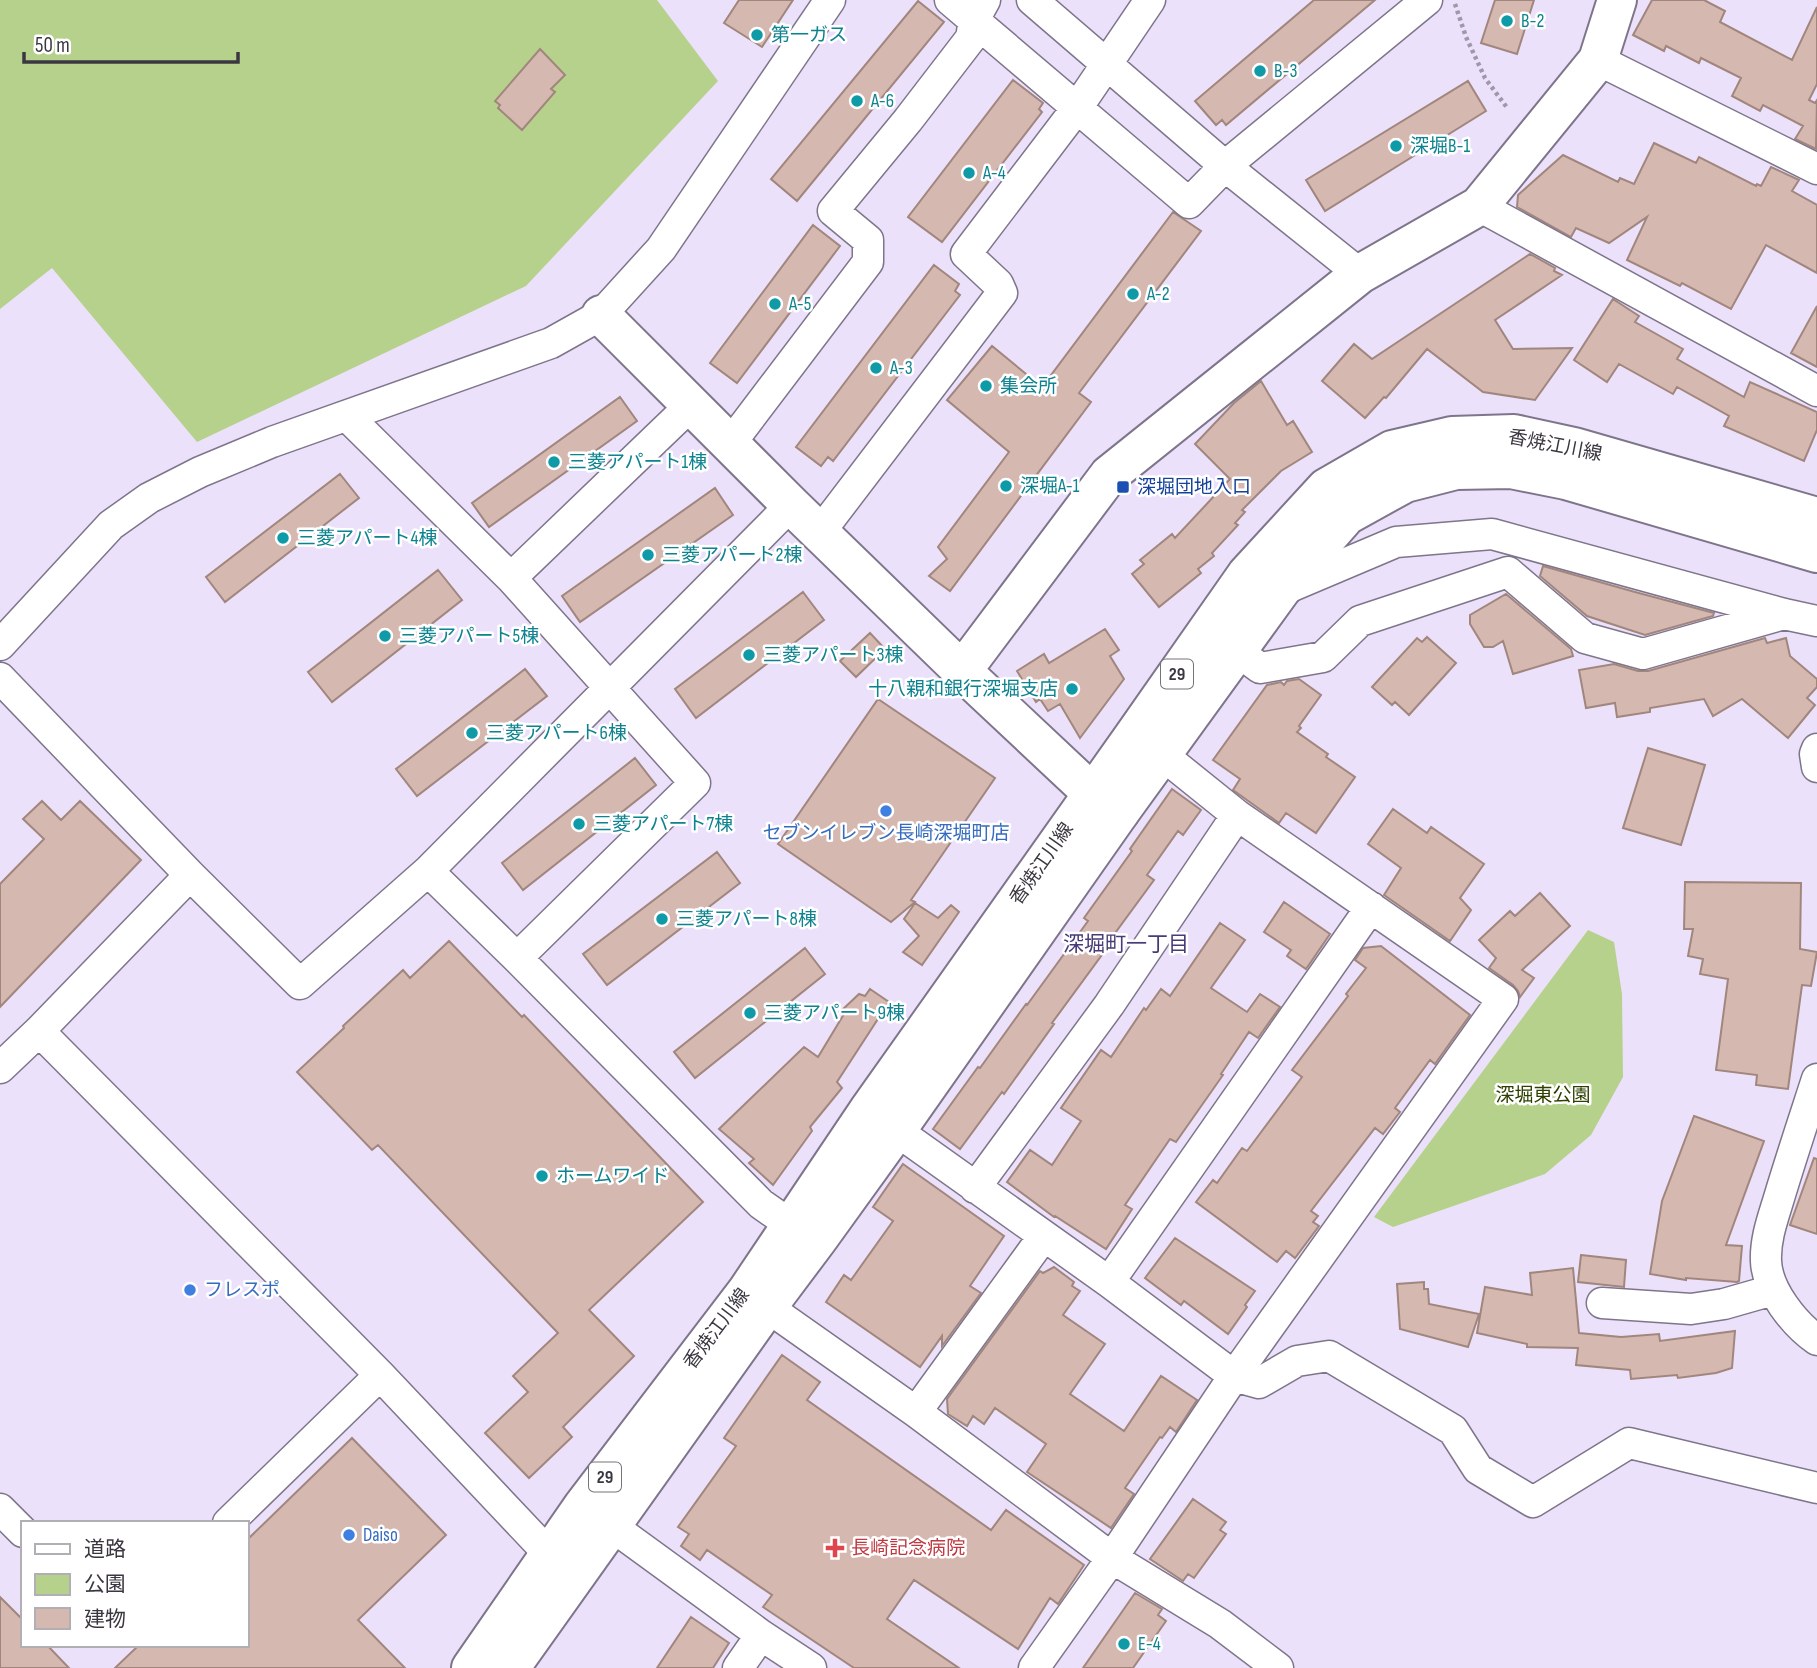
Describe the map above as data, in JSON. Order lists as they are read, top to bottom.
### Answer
{
  "streets": {
    "main road": ["香焼江川線", "29"]
  },
  "districts": ["深堀町一丁目"],
  "parks": ["深堀東公園"],
  "places": {
    "other": [
      "B-2",
      "第一ガス",
      "B-3",
      "A-6",
      "深堀B-1",
      "A-4",
      "A-2",
      "A-5",
      "A-3",
      "集会所",
      "三菱アパート1棟",
      "深堀A-1",
      "三菱アパート4棟",
      "三菱アパート2棟",
      "三菱アパート5棟",
      "三菱アパート3棟",
      "十八親和銀行深堀支店",
      "三菱アパート6棟",
      "セブンイレブン長崎深堀町店",
      "三菱アパート7棟",
      "三菱アパート8棟",
      "三菱アパート9棟",
      "ホームワイド",
      "フレスポ",
      "Daiso",
      "E-4"
    ],
    "transit": ["深堀団地入口"],
    "health": ["長崎記念病院"]
  },
  "legend": ["道路", "公園", "建物"],
  "scale_bar": "50 m"
}
